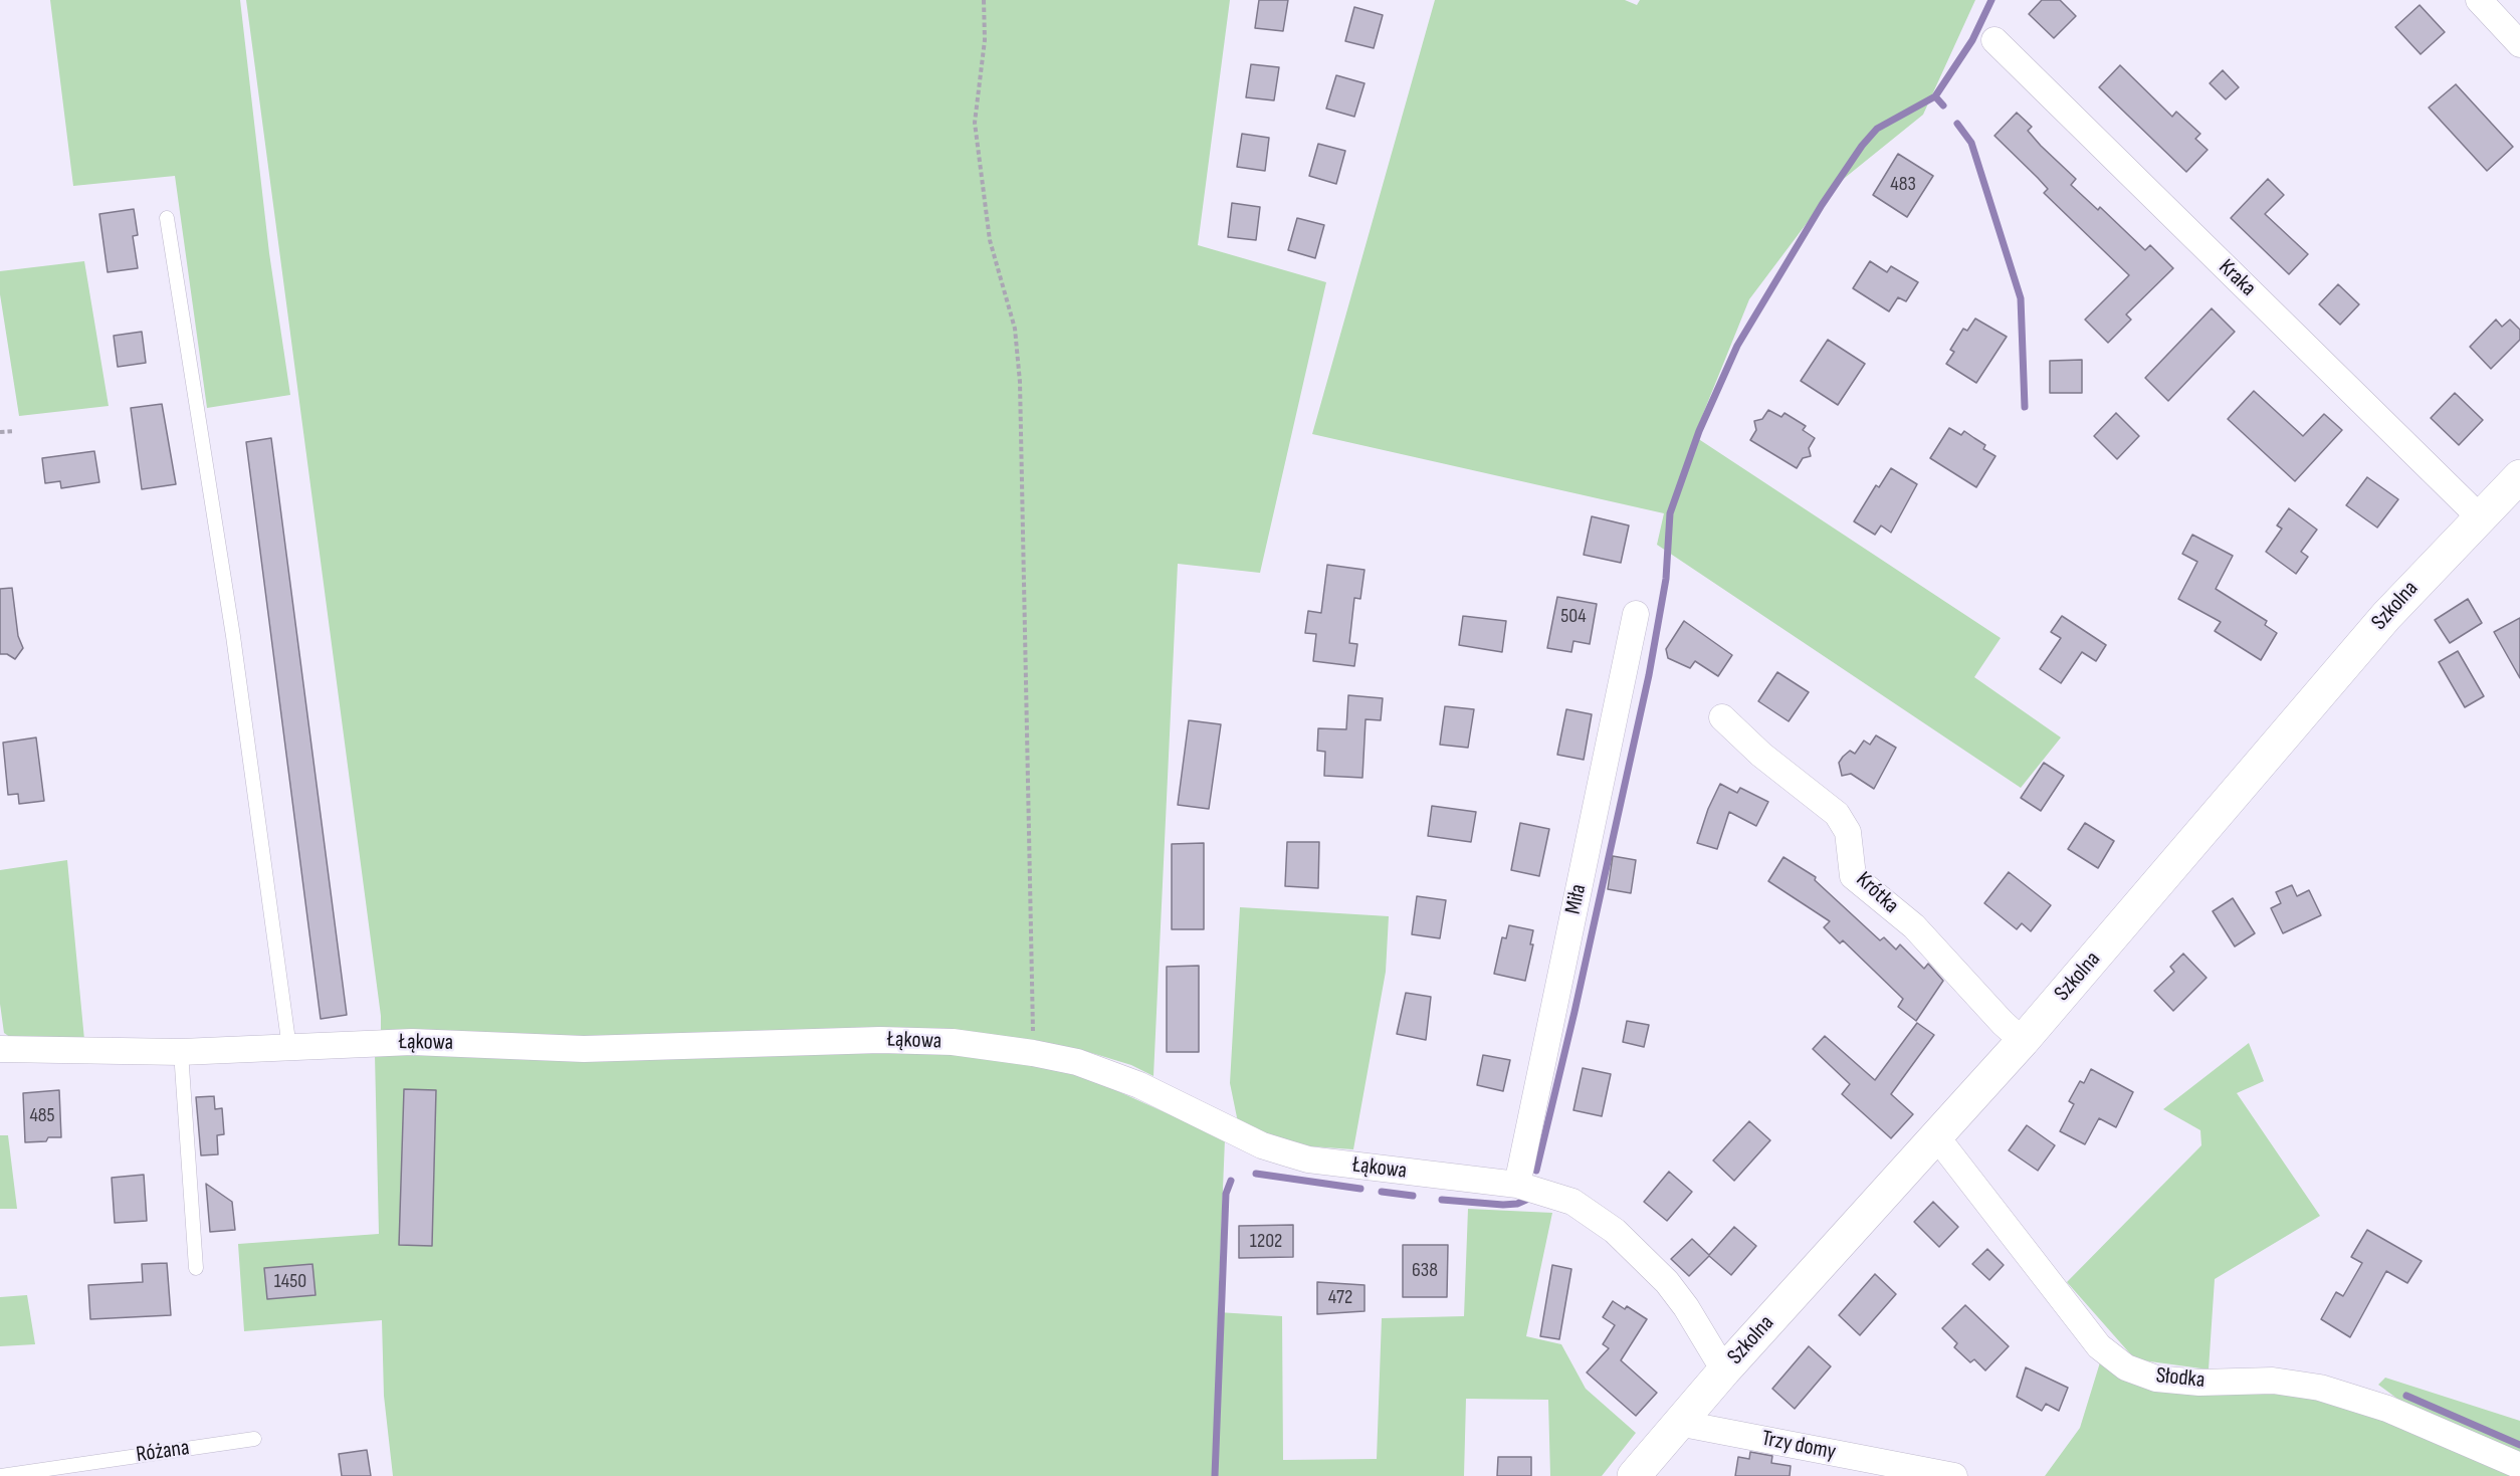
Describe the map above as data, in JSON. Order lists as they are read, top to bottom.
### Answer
{
  "streets": {
    "street": [
      "Kraka",
      "Szkolna",
      "Krótka",
      "Miła",
      "Łąkowa",
      "Słodka",
      "Trzy domy"
    ],
    "lane": ["Różana"]
  },
  "crossings": [
    ["Kraka", "Szkolna"],
    ["Szkolna", "Krótka"],
    ["Szkolna", "Łąkowa"],
    ["Szkolna", "Słodka"],
    ["Szkolna", "Trzy domy"],
    ["Miła", "Łąkowa"]
  ],
  "house_numbers": [
    "483",
    "504",
    "485",
    "1202",
    "638",
    "1450",
    "472"
  ]
}
